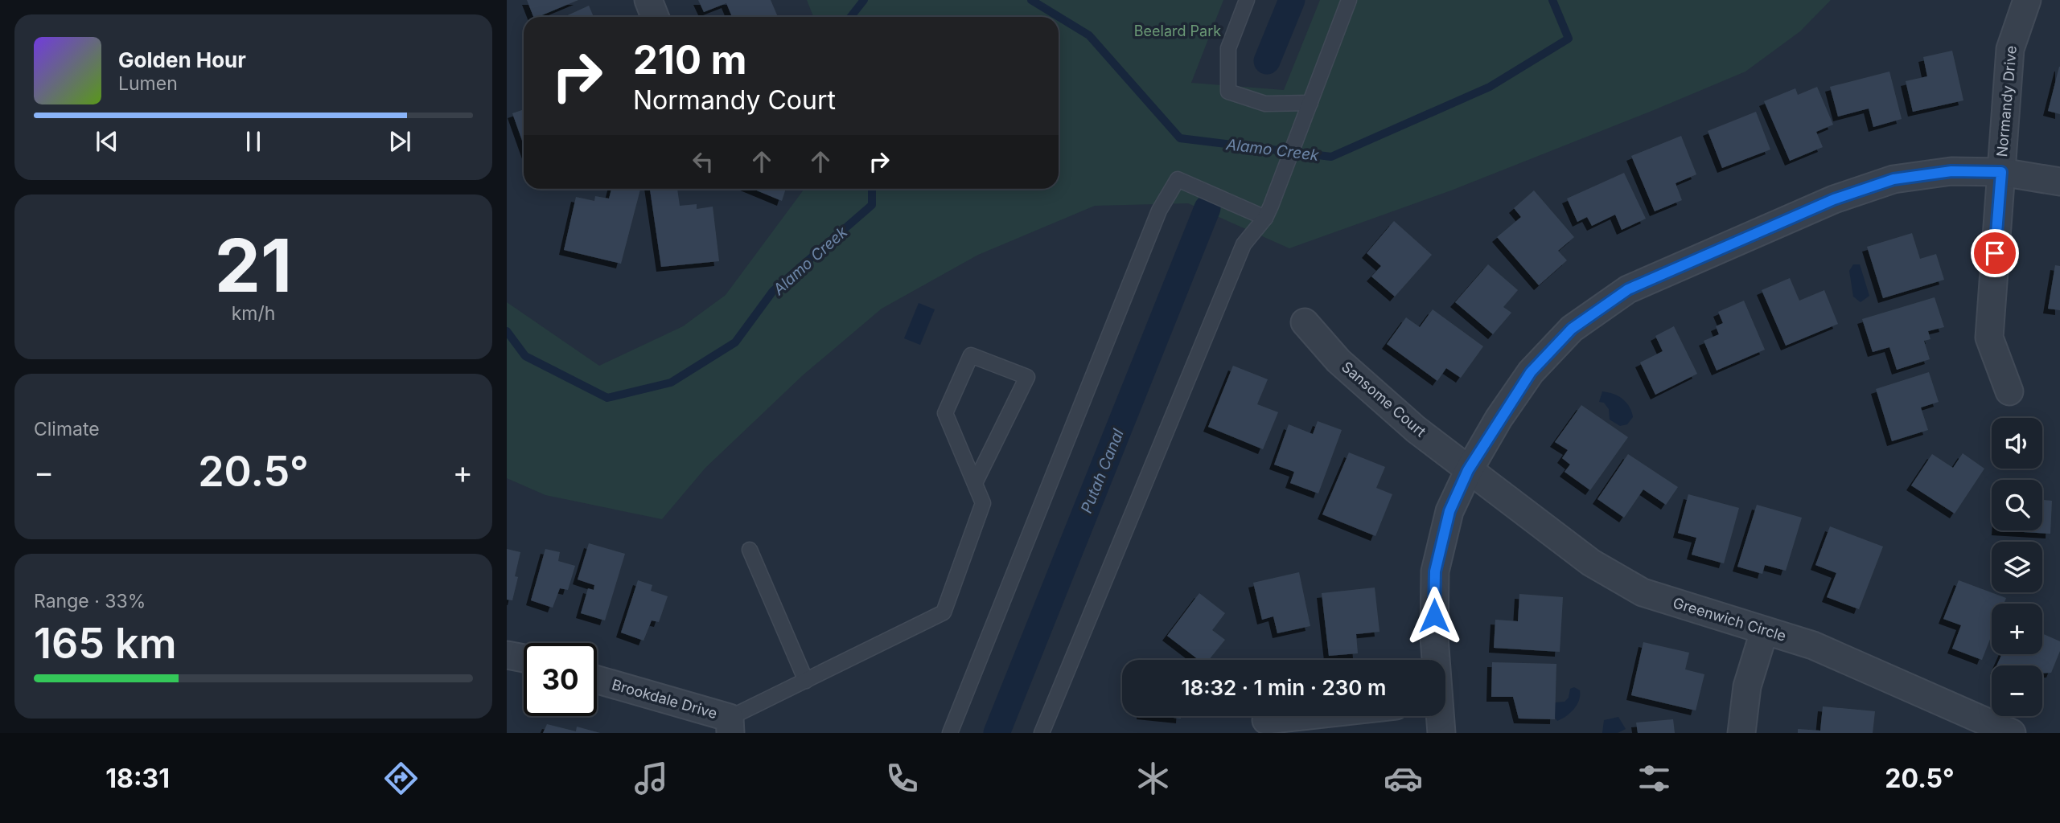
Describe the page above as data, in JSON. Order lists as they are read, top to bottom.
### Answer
{
  "streets": {
    "street": [
      "Normandy Drive",
      "Sansome Court",
      "Greenwich Circle",
      "Brookdale Drive"
    ]
  },
  "crossings": [
    ["Sansome Court", "Greenwich Circle"]
  ],
  "water": ["Alamo Creek", "Putah Canal"],
  "parks": ["Beelard Park"],
  "page": {
    "turn": ["210 m", "Normandy Court"],
    "song": ["Golden Hour", "Lumen"],
    "tile": [
      ["21", "km/h"],
      "Climate",
      ["Range · 33%", "165 km"]
    ],
    "map_buttons": ["+", "−"],
    "heat": ["−", "20.5°", "+"],
    "limit": "30",
    "trip": "18:32 · 1 min · 230 m",
    "tabs": ["18:31", "20.5°"]
  }
}
